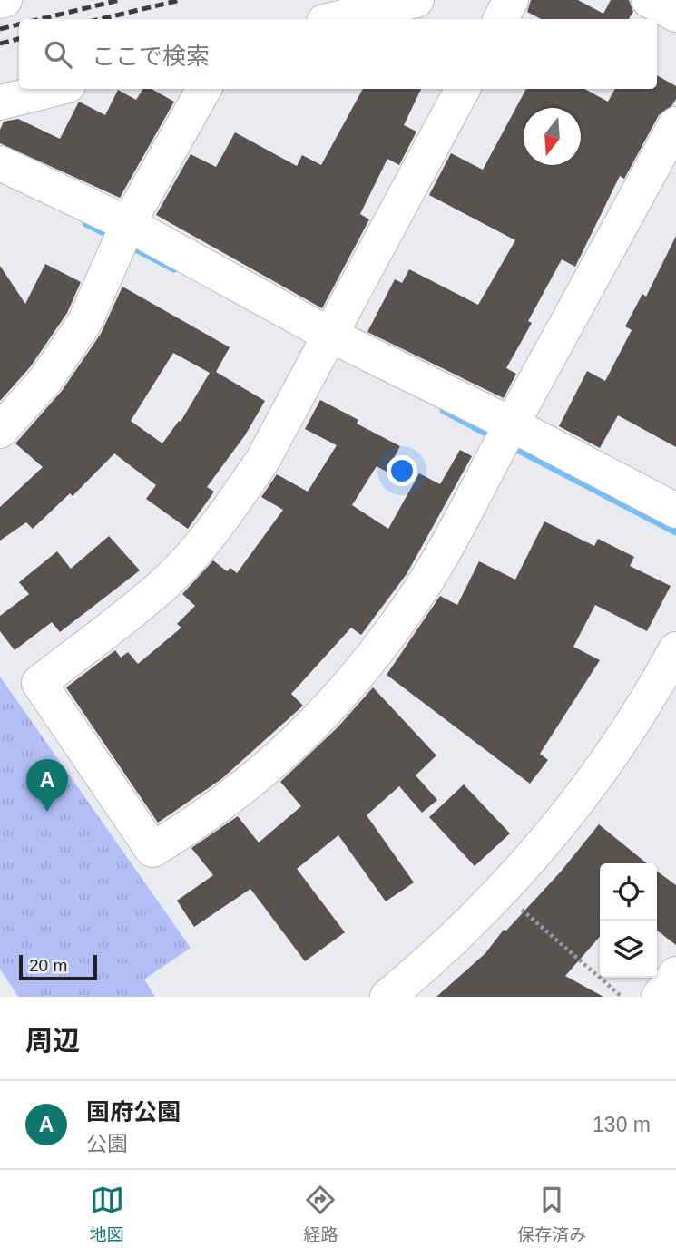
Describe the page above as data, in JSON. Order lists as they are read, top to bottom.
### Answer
{
  "scale_bar": "20 m",
  "north": "bottom",
  "page": {
    "search": "ここで検索",
    "pins": "A",
    "scale": "20 m",
    "heading": "周辺",
    "list": [
      {
        "mark": "A",
        "name": "国府公園",
        "note": "公園",
        "value": "130 m"
      }
    ],
    "nav": ["地図", "経路", "保存済み"]
  }
}
